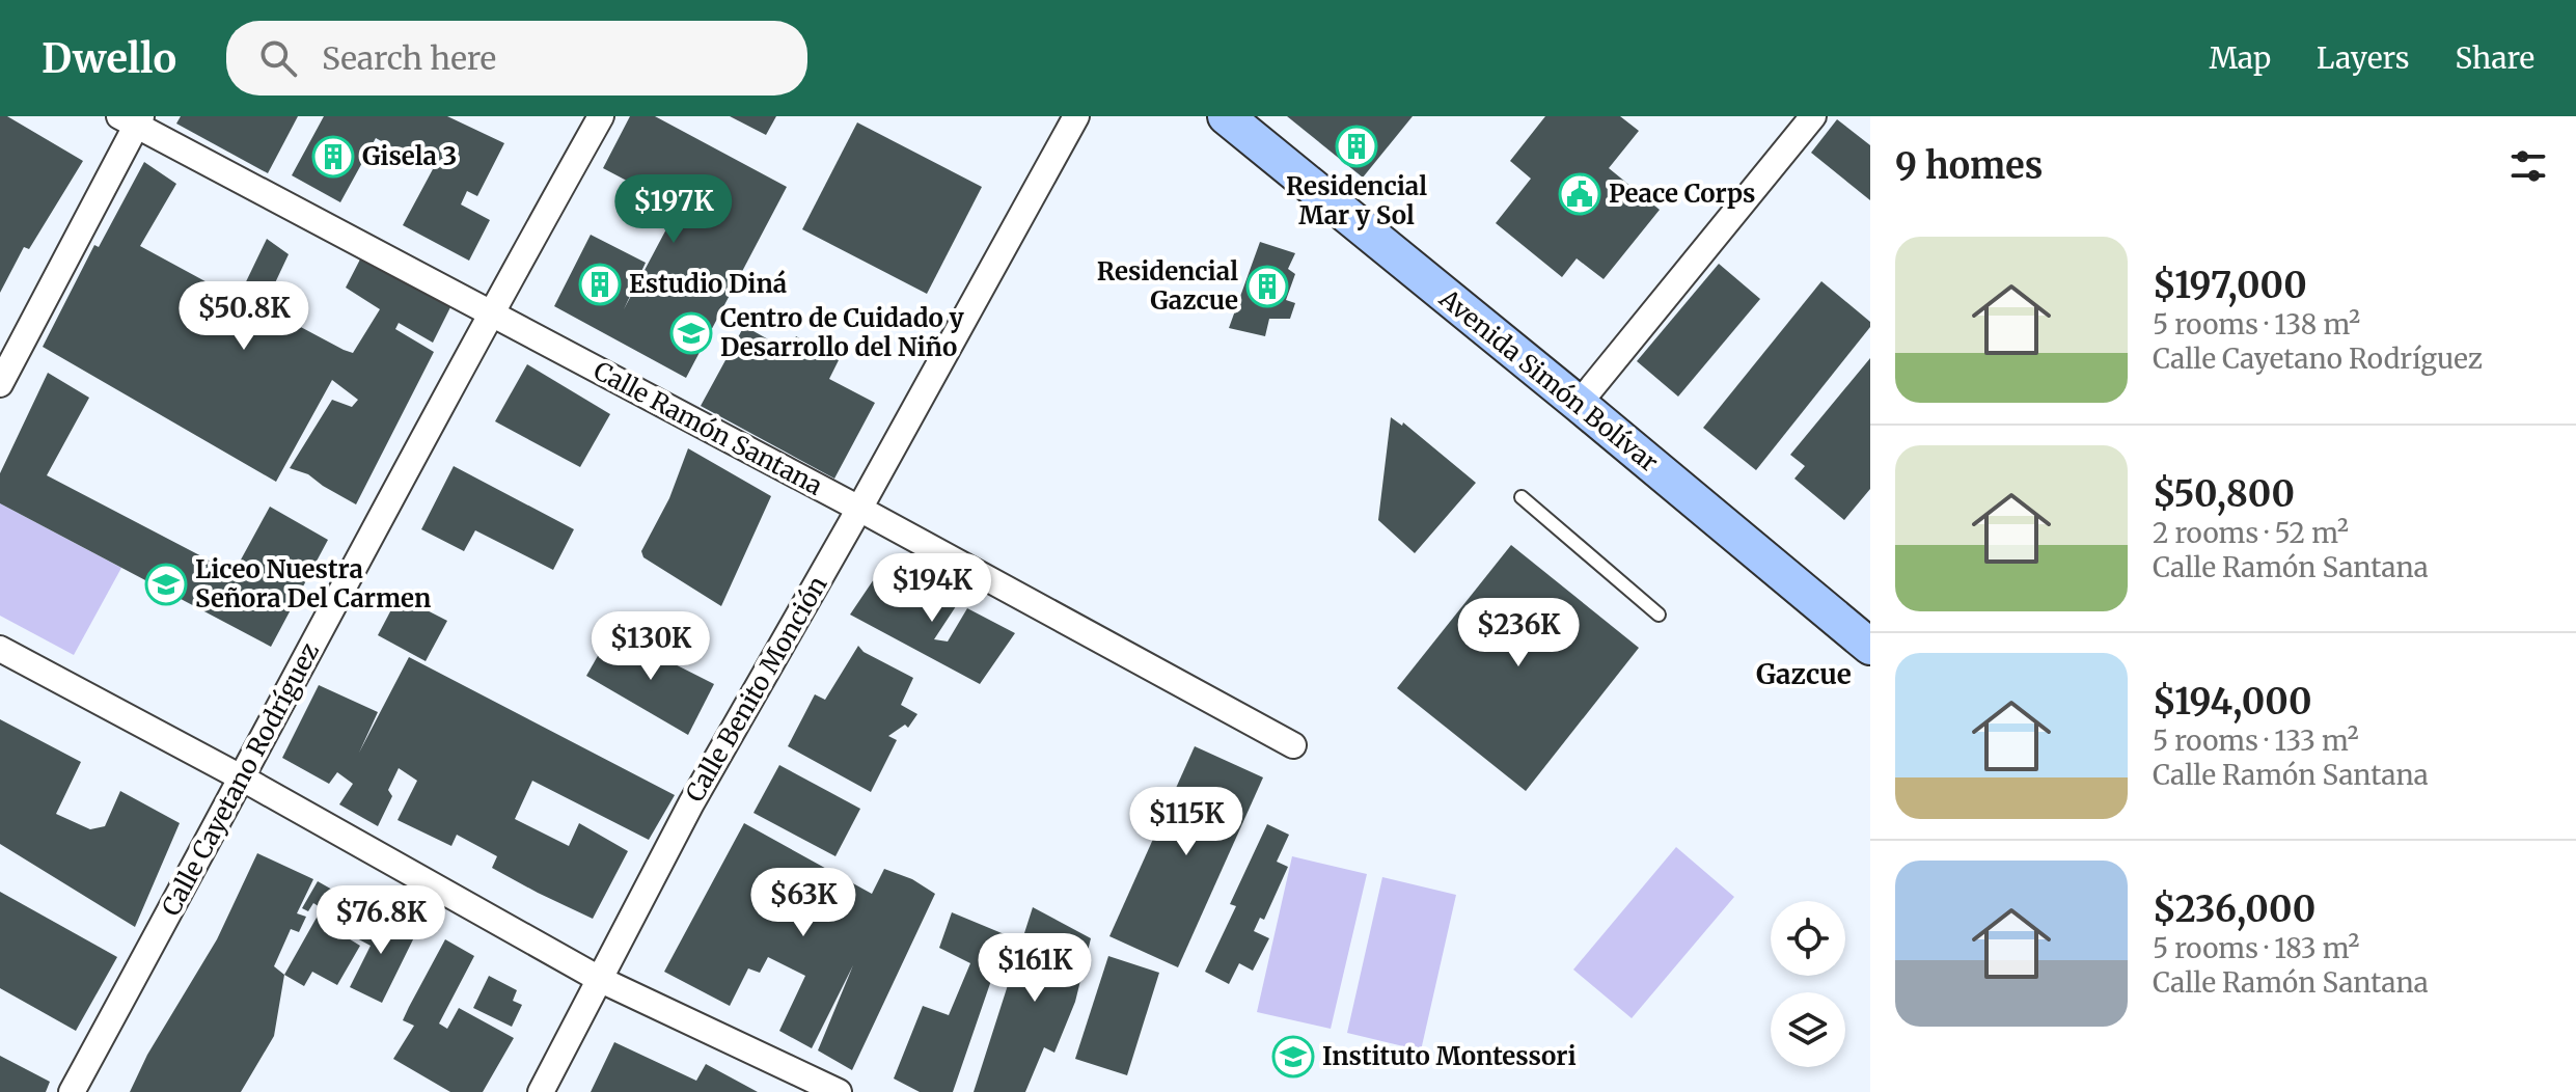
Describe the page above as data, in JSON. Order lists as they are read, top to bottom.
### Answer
{
  "streets": {
    "main road": ["Avenida Simón Bolívar"],
    "street": ["Calle Ramón Santana", "Calle Benito Monción", "Calle Cayetano Rodríguez"]
  },
  "crossings": [
    ["Calle Ramón Santana", "Calle Benito Monción"],
    ["Calle Ramón Santana", "Calle Cayetano Rodríguez"]
  ],
  "districts": ["Gazcue"],
  "places": {
    "building": [
      "Residencial Mar y Sol",
      "Gisela 3",
      "Estudio Diná",
      "Residencial Gazcue"
    ],
    "public building": ["Peace Corps"],
    "school or university": ["Centro de Cuidado y Desarrollo del Niño", "Liceo Nuestra Señora Del Carmen", "Instituto Montessori"]
  },
  "page": {
    "header": "Dwello",
    "search": "Search here",
    "nav": ["Map", "Layers", "Share"],
    "heading": "9 homes",
    "price": [
      "$197K",
      "$50.8K",
      "$194K",
      "$236K",
      "$130K",
      "$115K",
      "$63K",
      "$76.8K",
      "$161K"
    ],
    "list": [
      {
        "name": "$197,000",
        "note": "5 rooms · 138 m² · Calle Cayetano Rodríguez"
      },
      {
        "name": "$50,800",
        "note": "2 rooms · 52 m² · Calle Ramón Santana"
      },
      {
        "name": "$194,000",
        "note": "5 rooms · 133 m² · Calle Ramón Santana"
      },
      {
        "name": "$236,000",
        "note": "5 rooms · 183 m² · Calle Ramón Santana"
      }
    ]
  }
}
